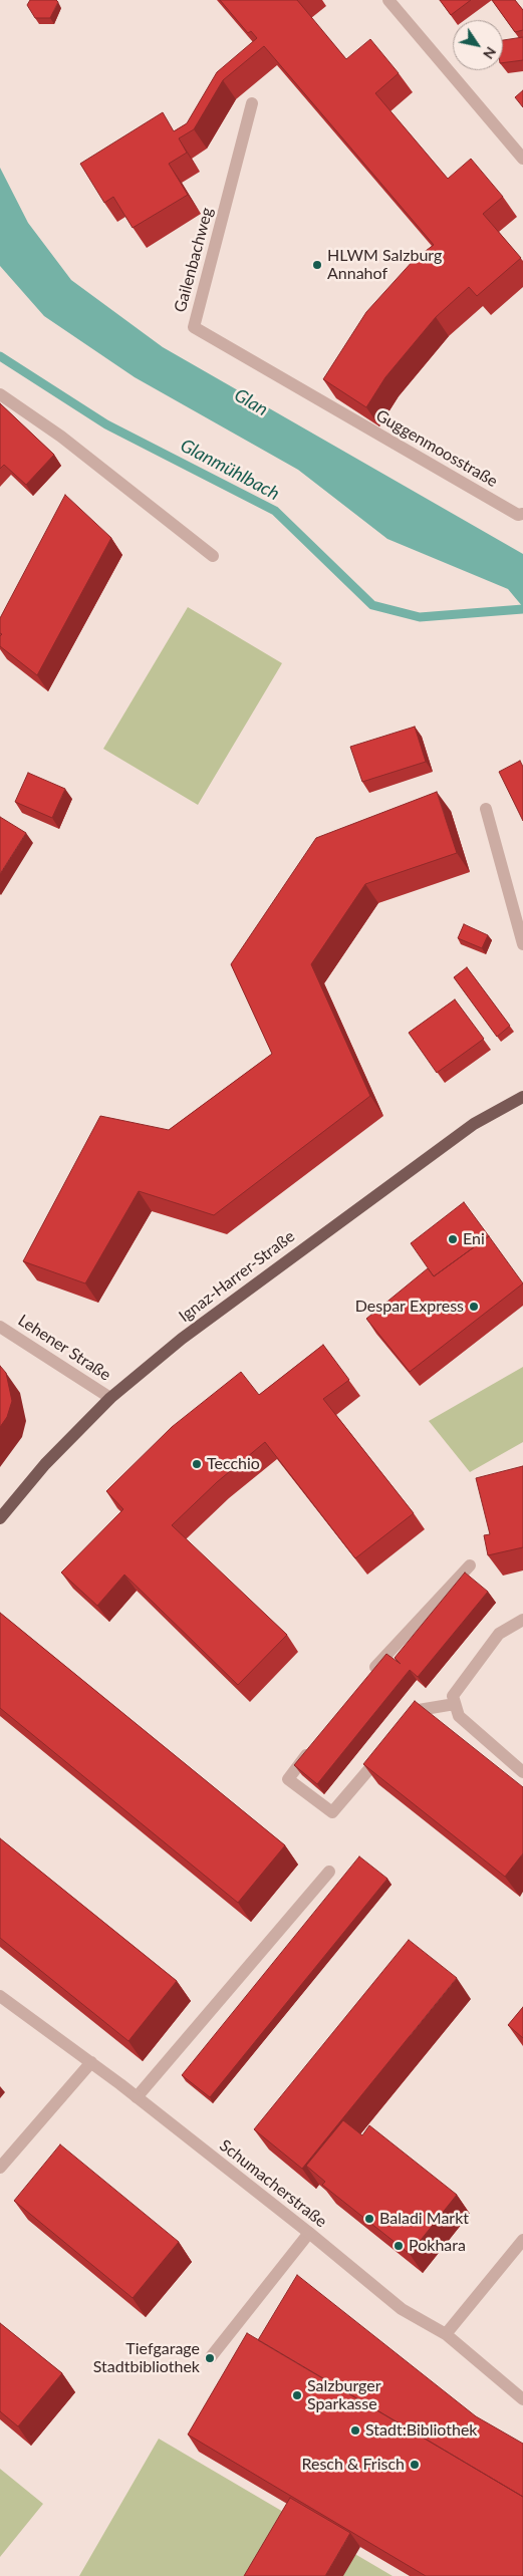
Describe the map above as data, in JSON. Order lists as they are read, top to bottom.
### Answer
{
  "streets": {
    "main road": ["Ignaz-Harrer-Straße"],
    "street": [
      "Gailenbachweg",
      "Guggenmoosstraße",
      "Lehener Straße",
      "Schumacherstraße"
    ]
  },
  "crossings": [
    ["Gailenbachweg", "Guggenmoosstraße"],
    ["Ignaz-Harrer-Straße", "Lehener Straße"]
  ],
  "water": ["Glan", "Glanmühlbach"],
  "places": [
    "HLWM Salzburg Annahof",
    "Eni",
    "Despar Express",
    "Tecchio",
    "Baladi Markt",
    "Pokhara",
    "Tiefgarage Stadtbibliothek",
    "Salzburger Sparkasse",
    "Stadt:Bibliothek",
    "Resch & Frisch"
  ],
  "north": "bottom right"
}
